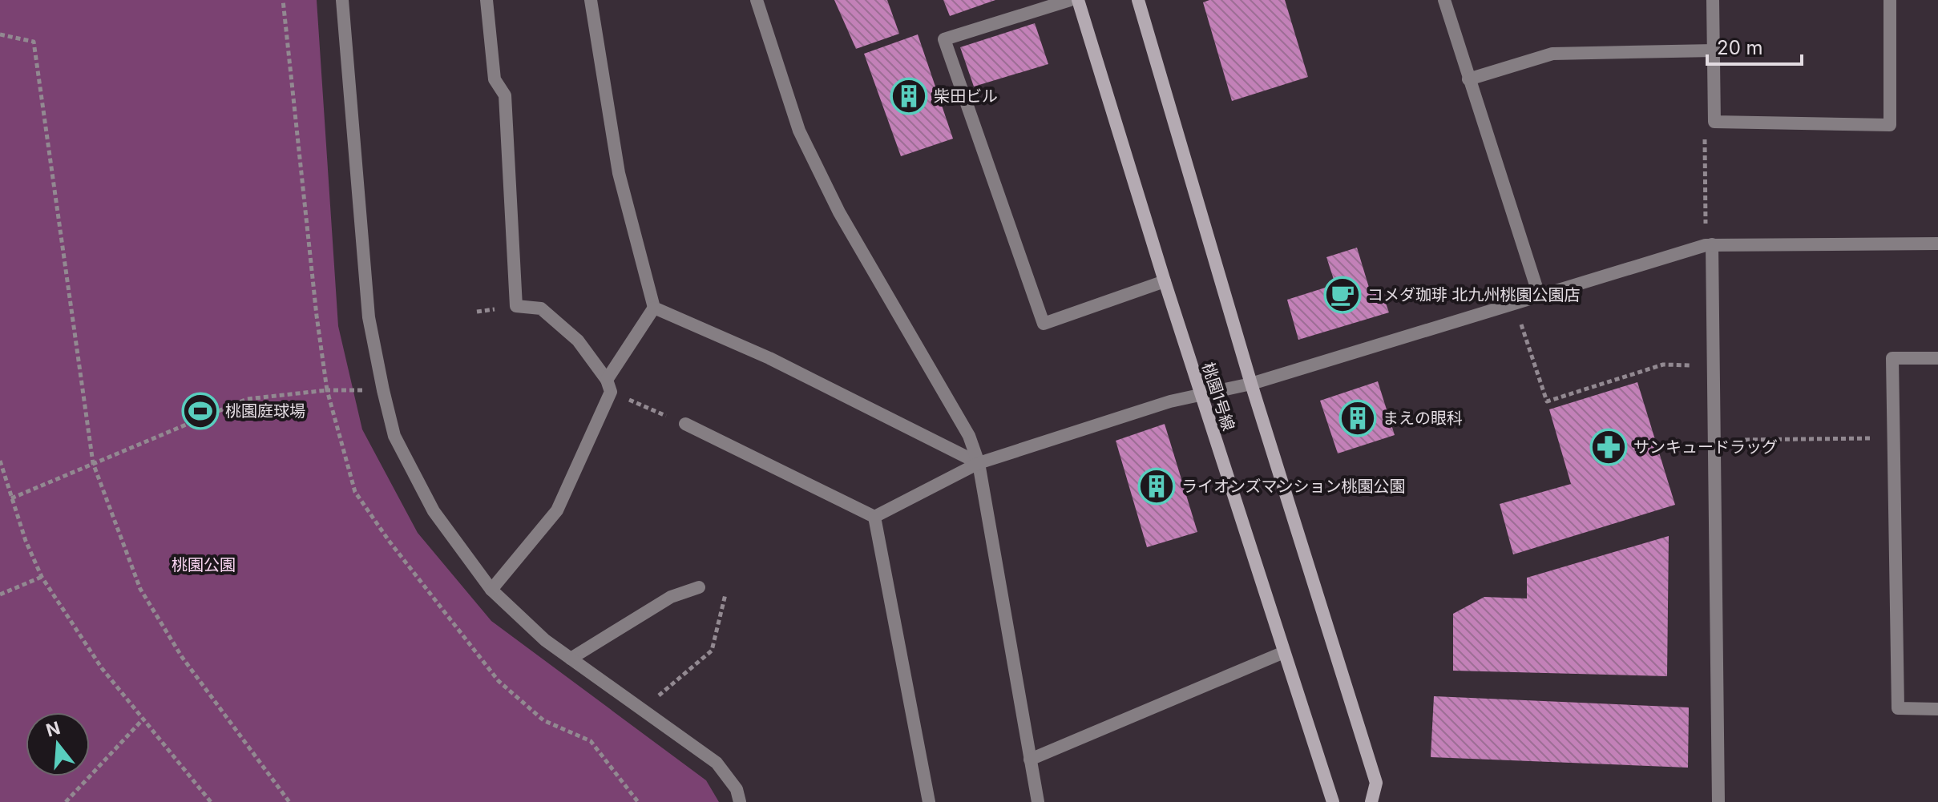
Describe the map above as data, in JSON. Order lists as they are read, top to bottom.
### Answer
{
  "streets": {
    "street": ["桃園1号線"]
  },
  "parks": ["桃園公園"],
  "places": {
    "building": ["柴田ビル", "まえの眼科", "ライオンズマンション桃園公園"],
    "cafe": ["コメダ珈琲 北九州桃園公園店"],
    "sports": ["桃園庭球場"],
    "pharmacy": ["サンキュードラッグ"]
  },
  "scale_bar": "20 m",
  "north": "top"
}
